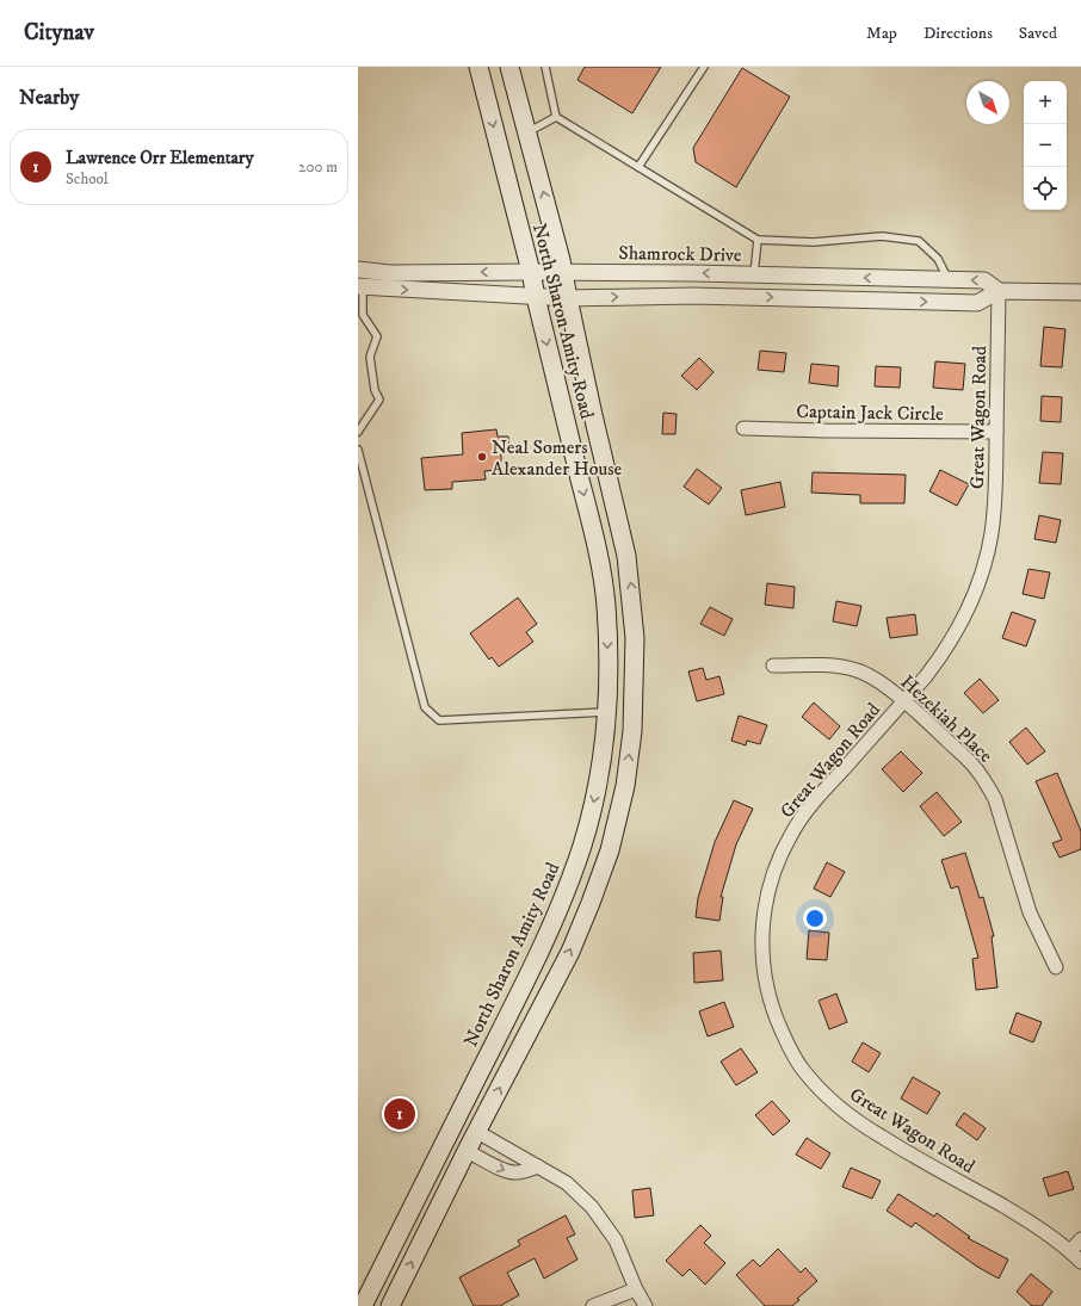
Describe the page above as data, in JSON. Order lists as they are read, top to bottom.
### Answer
{
  "streets": {
    "main road": ["North Sharon Amity Road"],
    "street": [
      "Shamrock Drive",
      "Captain Jack Circle",
      "Great Wagon Road",
      "Hezekiah Place"
    ]
  },
  "crossings": [
    ["Shamrock Drive", "North Sharon Amity Road"],
    ["Shamrock Drive", "Great Wagon Road"],
    ["Captain Jack Circle", "Great Wagon Road"],
    ["Great Wagon Road", "Hezekiah Place"]
  ],
  "places": ["Neal Somers Alexander House"],
  "north": "bottom right",
  "page": {
    "header": "Citynav",
    "nav": ["Map", "Directions", "Saved"],
    "heading": "Nearby",
    "map_buttons": ["+", "−"],
    "list": [
      {
        "mark": "1",
        "name": "Lawrence Orr Elementary",
        "note": "School",
        "value": "200 m"
      }
    ],
    "pins": "1"
  }
}
